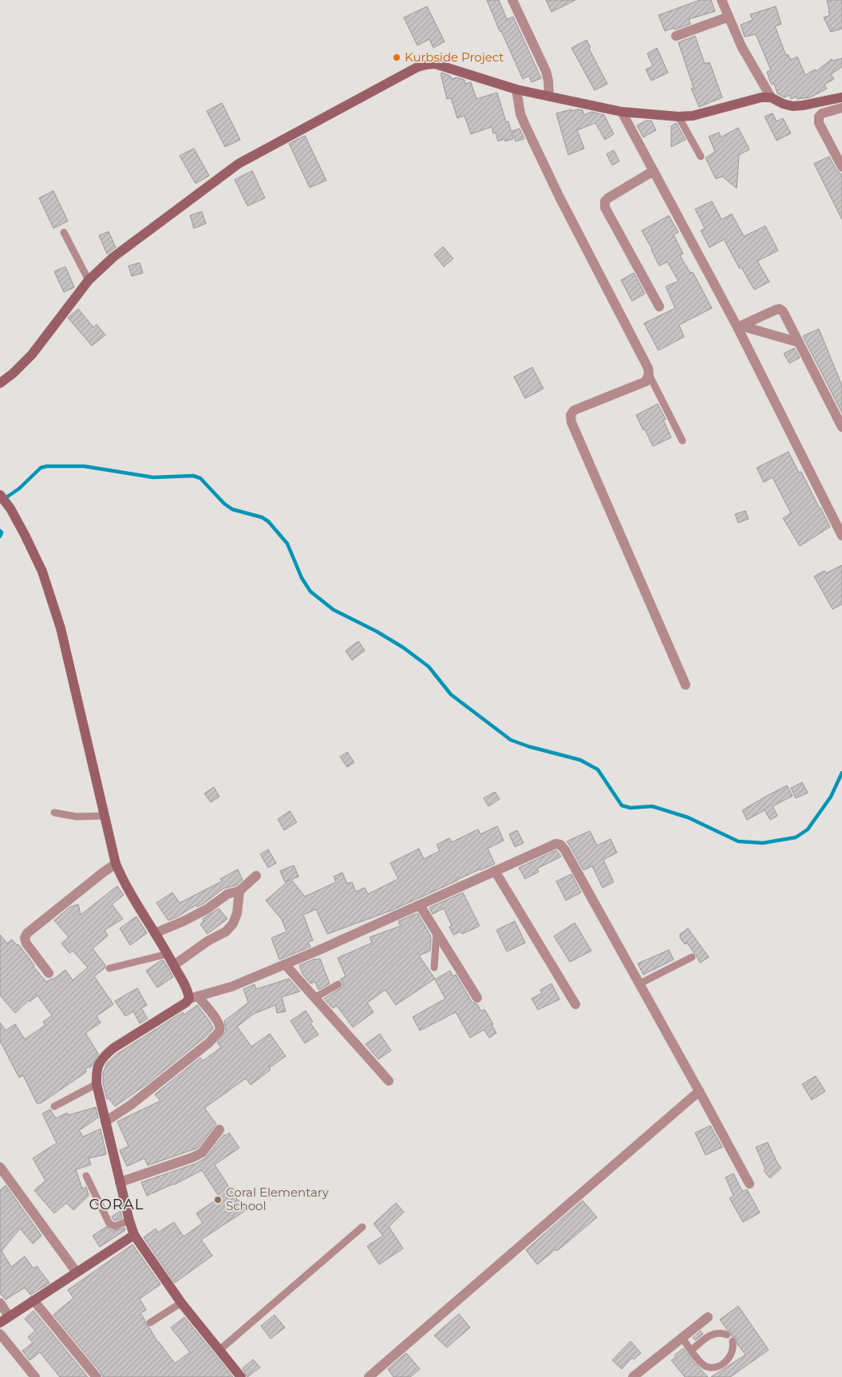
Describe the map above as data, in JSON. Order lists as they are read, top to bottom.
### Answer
{
  "districts": ["CORAL"],
  "places": ["Kurbside Project", "Coral Elementary School"]
}
